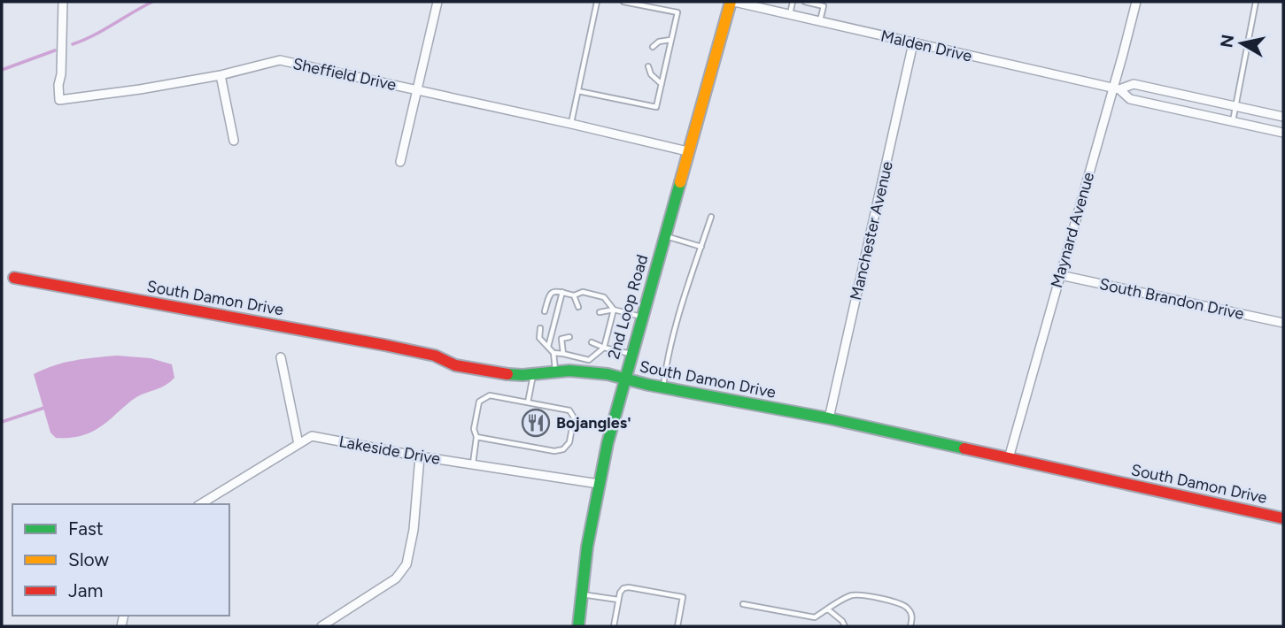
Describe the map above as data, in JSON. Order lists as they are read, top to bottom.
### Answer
{
  "streets": {
    "street": [
      "Malden Drive",
      "Sheffield Drive",
      "Maynard Avenue",
      "Manchester Avenue",
      "South Damon Drive",
      "South Brandon Drive",
      "2nd Loop Road",
      "Lakeside Drive"
    ]
  },
  "crossings": [
    ["Malden Drive", "Maynard Avenue"],
    ["Malden Drive", "Manchester Avenue"],
    ["Malden Drive", "2nd Loop Road"],
    ["Sheffield Drive", "2nd Loop Road"],
    ["Maynard Avenue", "South Damon Drive"],
    ["Maynard Avenue", "South Brandon Drive"],
    ["Manchester Avenue", "South Damon Drive"],
    ["South Damon Drive", "2nd Loop Road"],
    ["2nd Loop Road", "Lakeside Drive"]
  ],
  "places": {
    "restaurant": ["Bojangles'"]
  },
  "legend": ["Fast", "Slow", "Jam"],
  "north": "left"
}
